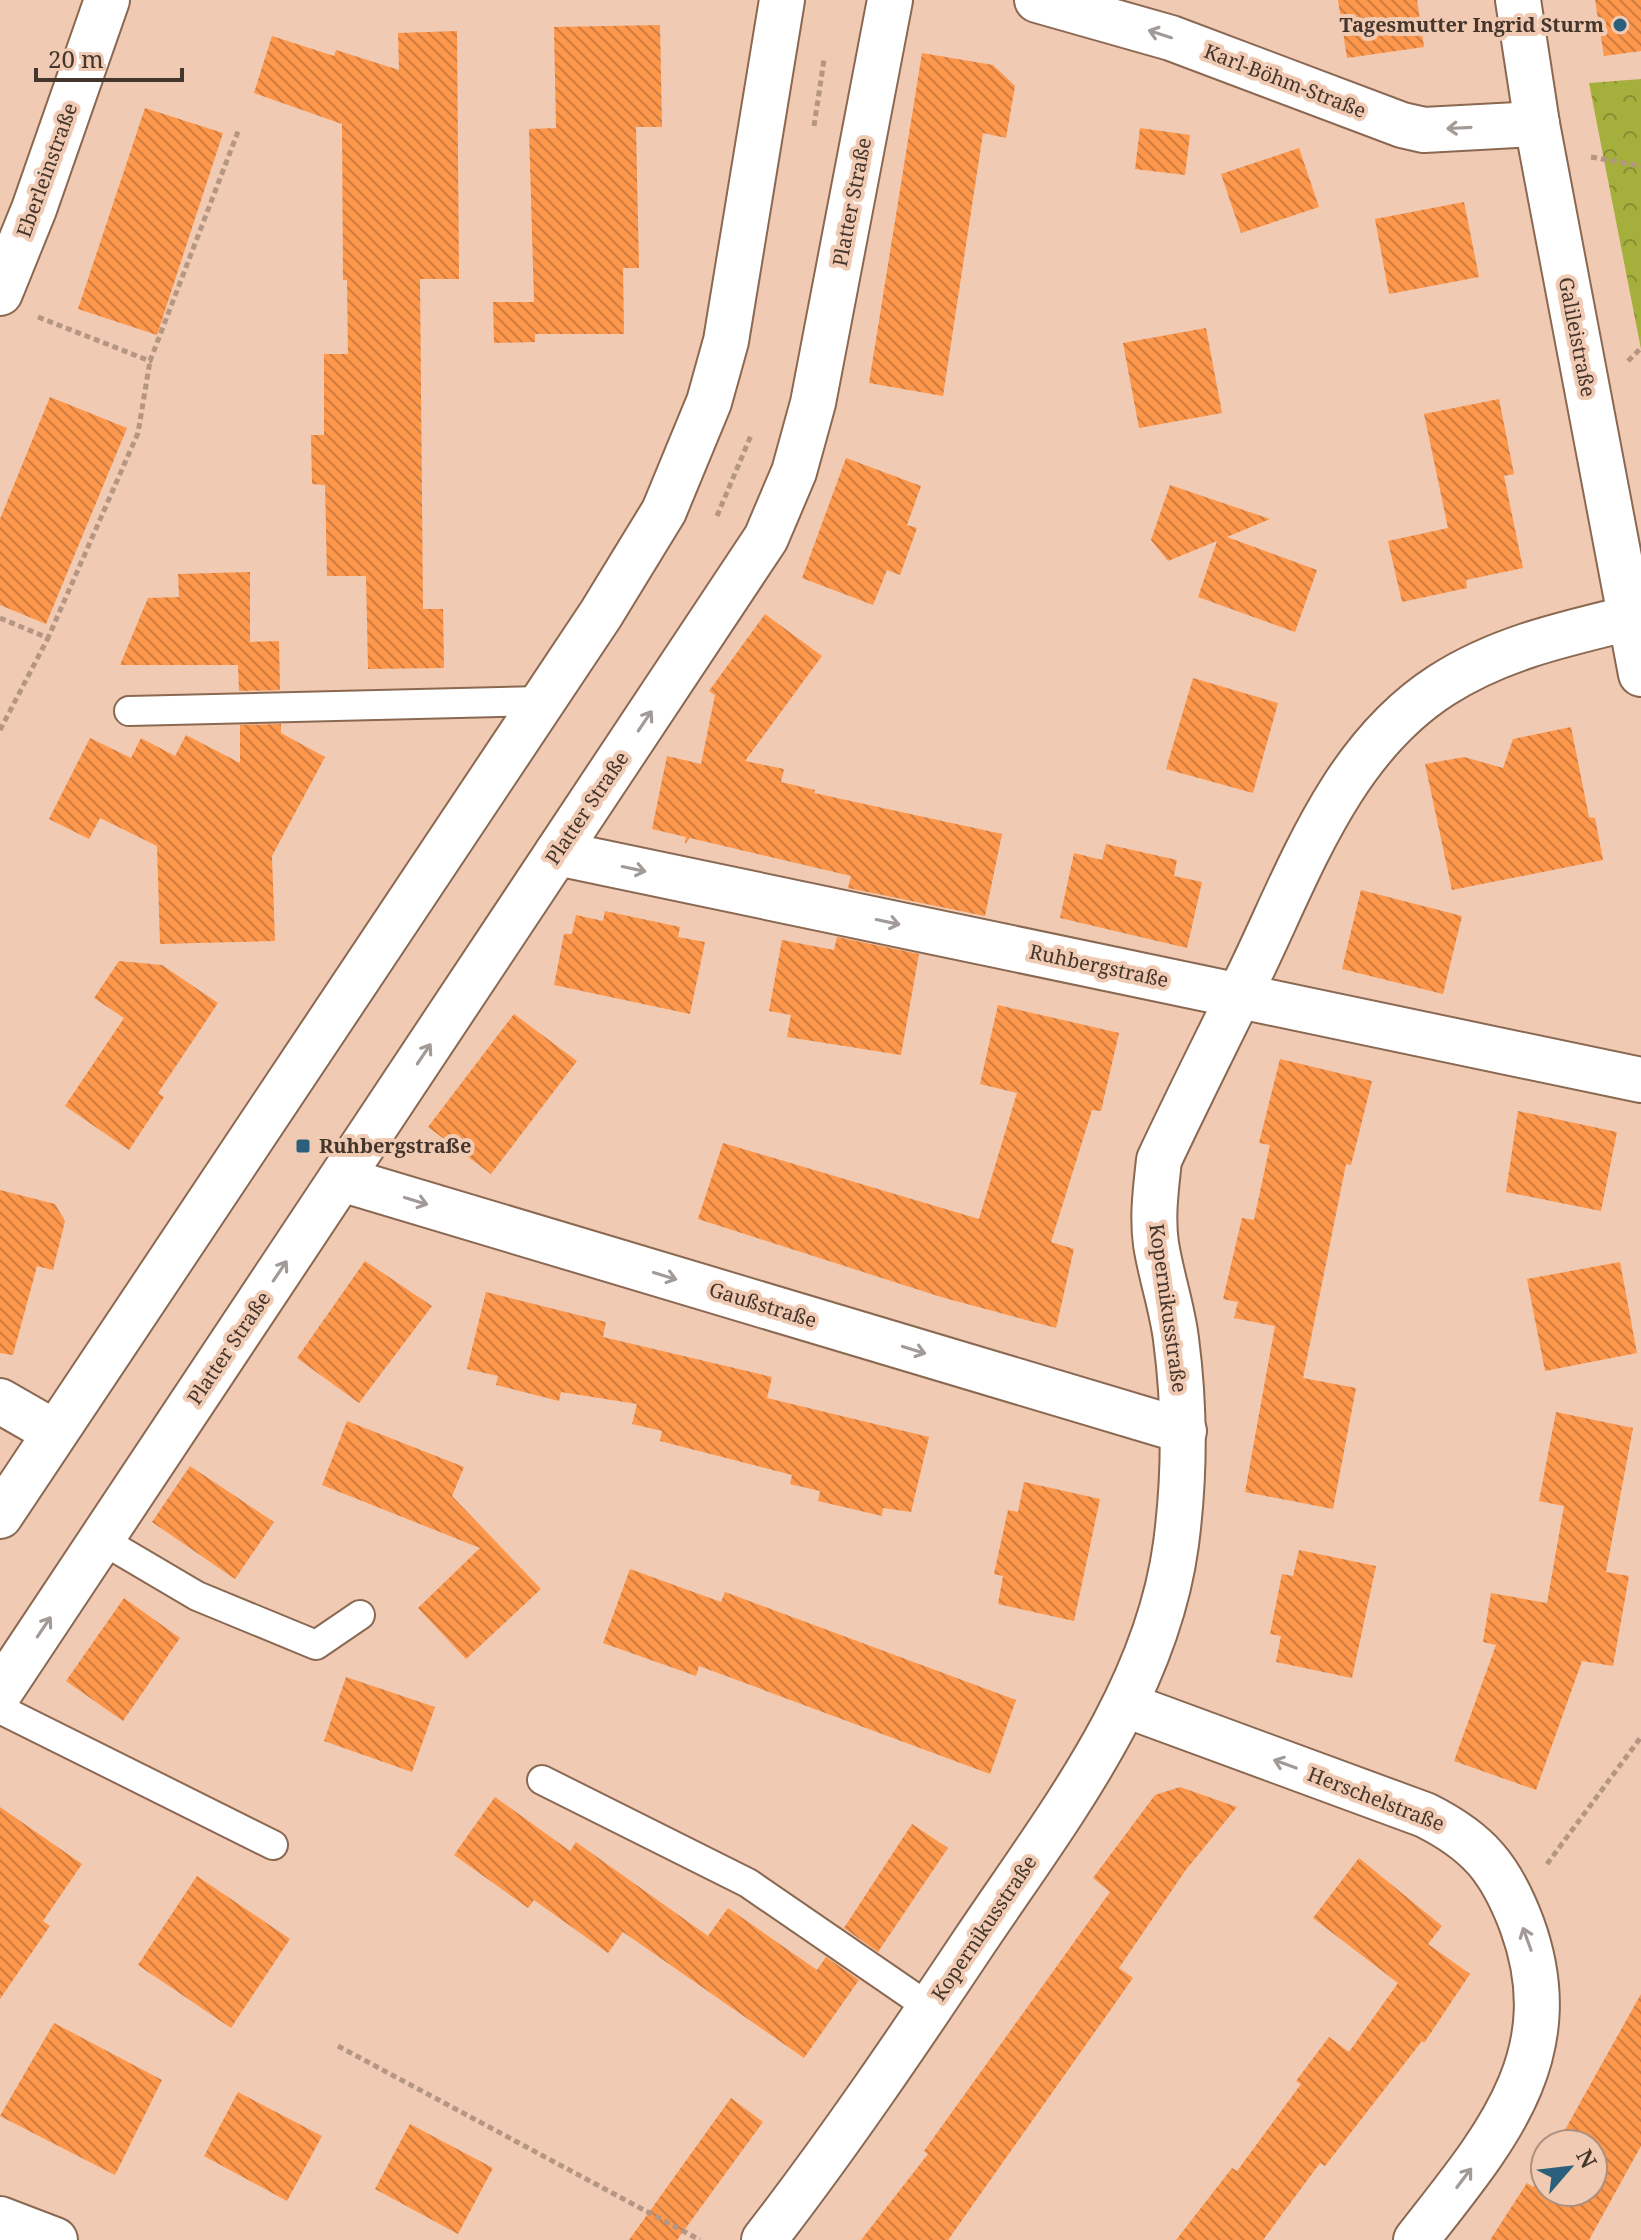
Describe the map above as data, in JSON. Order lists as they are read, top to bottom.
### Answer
{
  "streets": {
    "street": [
      "Karl-Böhm-Straße",
      "Eberleinstraße",
      "Platter Straße",
      "Galileistraße",
      "Ruhbergstraße",
      "Gaußstraße",
      "Kopernikusstraße",
      "Herschelstraße"
    ]
  },
  "crossings": [
    ["Karl-Böhm-Straße", "Galileistraße"],
    ["Platter Straße", "Ruhbergstraße"],
    ["Platter Straße", "Gaußstraße"],
    ["Galileistraße", "Kopernikusstraße"],
    ["Ruhbergstraße", "Kopernikusstraße"],
    ["Gaußstraße", "Kopernikusstraße"],
    ["Kopernikusstraße", "Herschelstraße"]
  ],
  "one_way": ["Karl-Böhm-Straße", "Ruhbergstraße", "Gaußstraße"],
  "places": {
    "other": ["Tagesmutter Ingrid Sturm"],
    "transit": ["Ruhbergstraße"]
  },
  "scale_bar": "20 m",
  "north": "top right"
}
